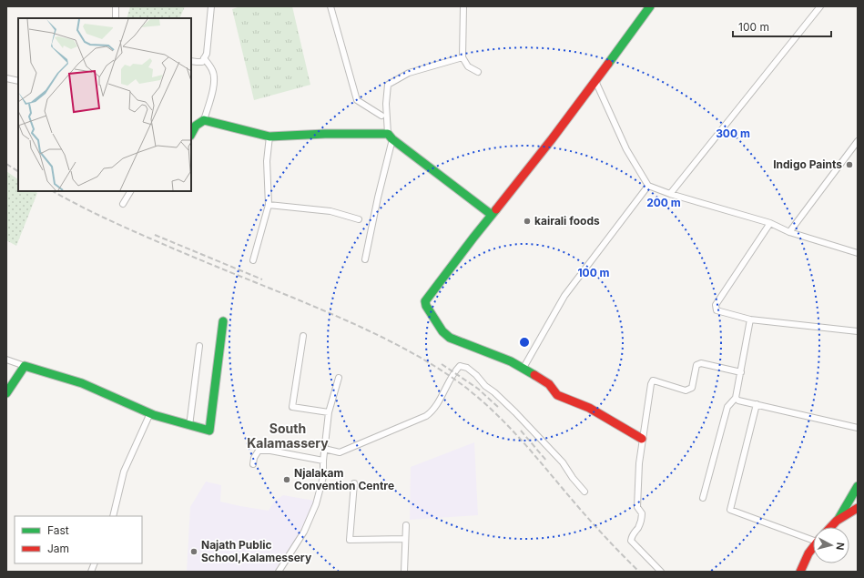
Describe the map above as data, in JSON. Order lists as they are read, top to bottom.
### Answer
{
  "districts": ["South Kalamassery"],
  "places": [
    "Indigo Paints",
    "kairali foods",
    "Njalakam Convention Centre",
    "Najath Public School,Kalamessery"
  ],
  "legend": ["Fast", "Jam"],
  "scale_bar": "100 m",
  "north": "right",
  "rings": ["300 m", "200 m", "100 m"]
}
